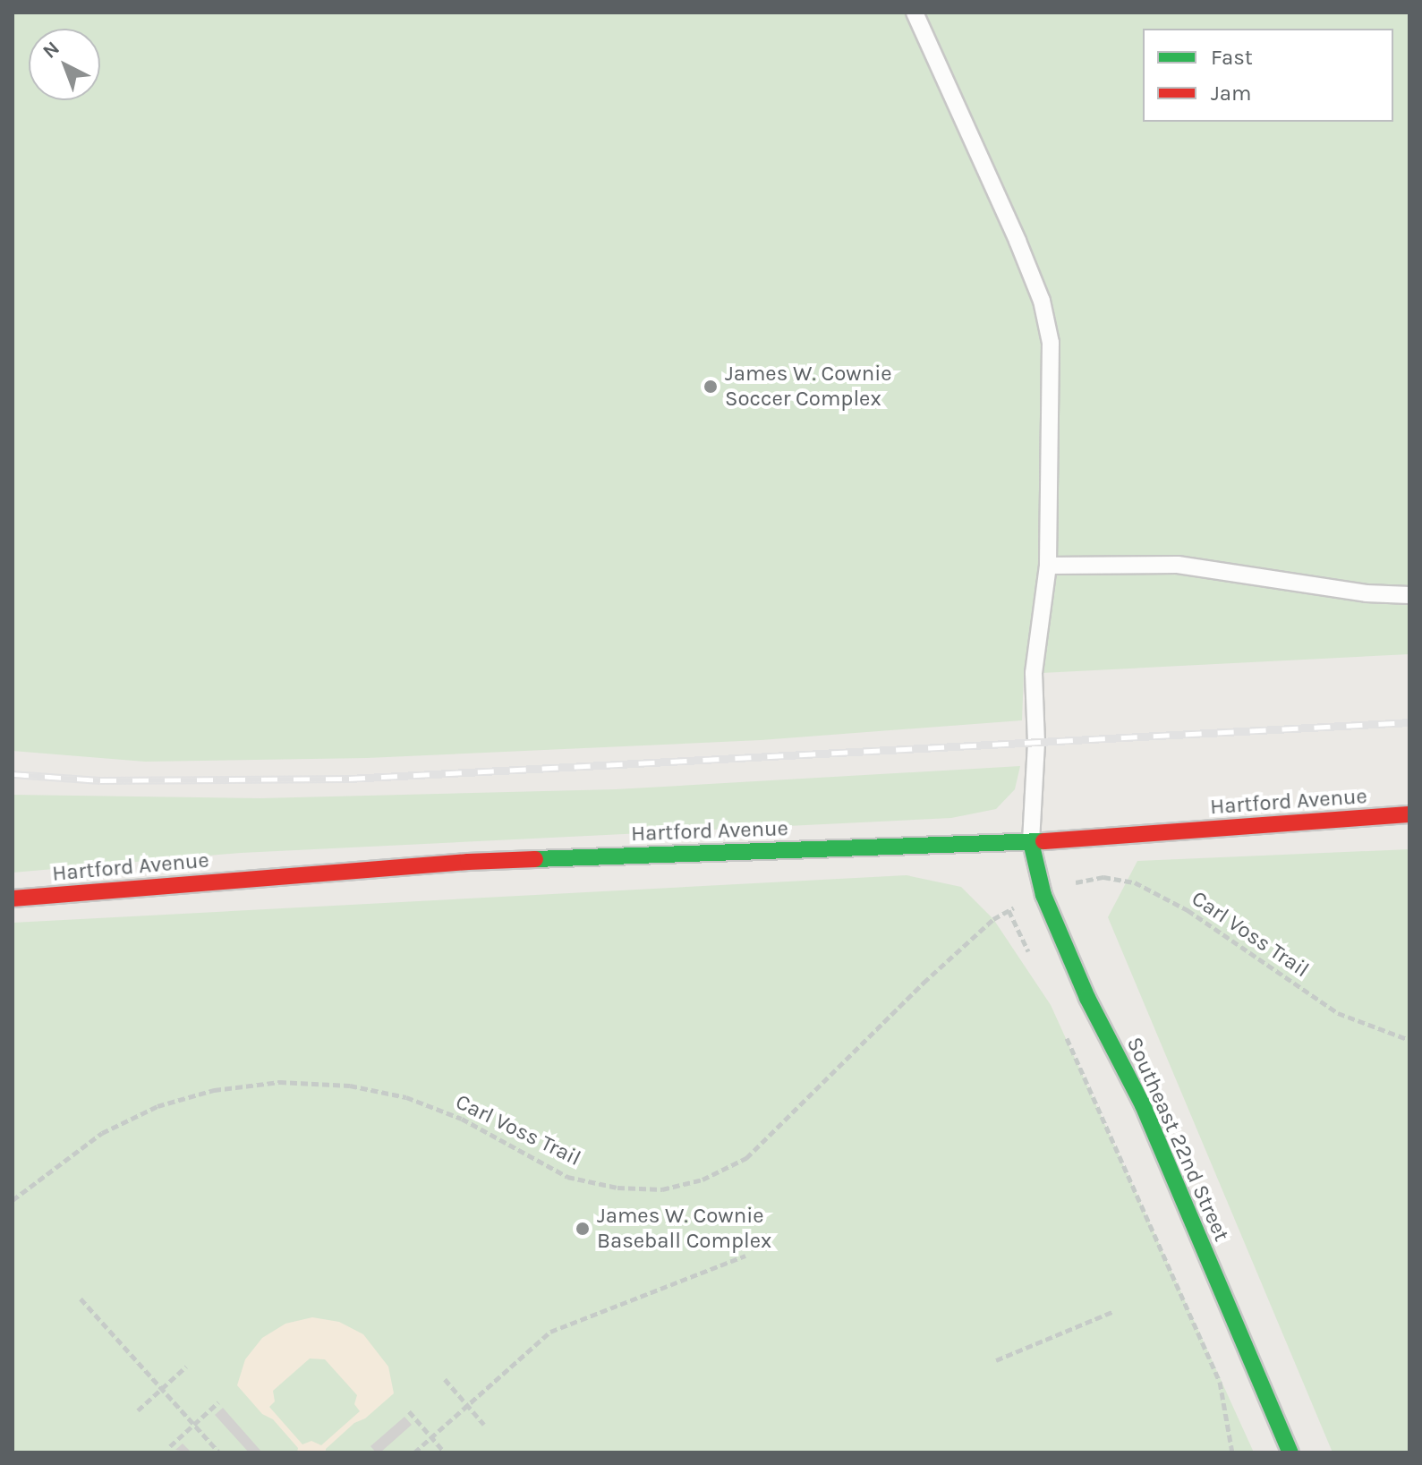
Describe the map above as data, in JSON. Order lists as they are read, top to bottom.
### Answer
{
  "streets": {
    "street": ["Hartford Avenue", "Southeast 22nd Street"],
    "path": ["Carl Voss Trail"]
  },
  "crossings": [
    ["Hartford Avenue", "Southeast 22nd Street"]
  ],
  "places": ["James W. Cownie Soccer Complex", "James W. Cownie Baseball Complex"],
  "legend": ["Fast", "Jam"],
  "north": "top left"
}
